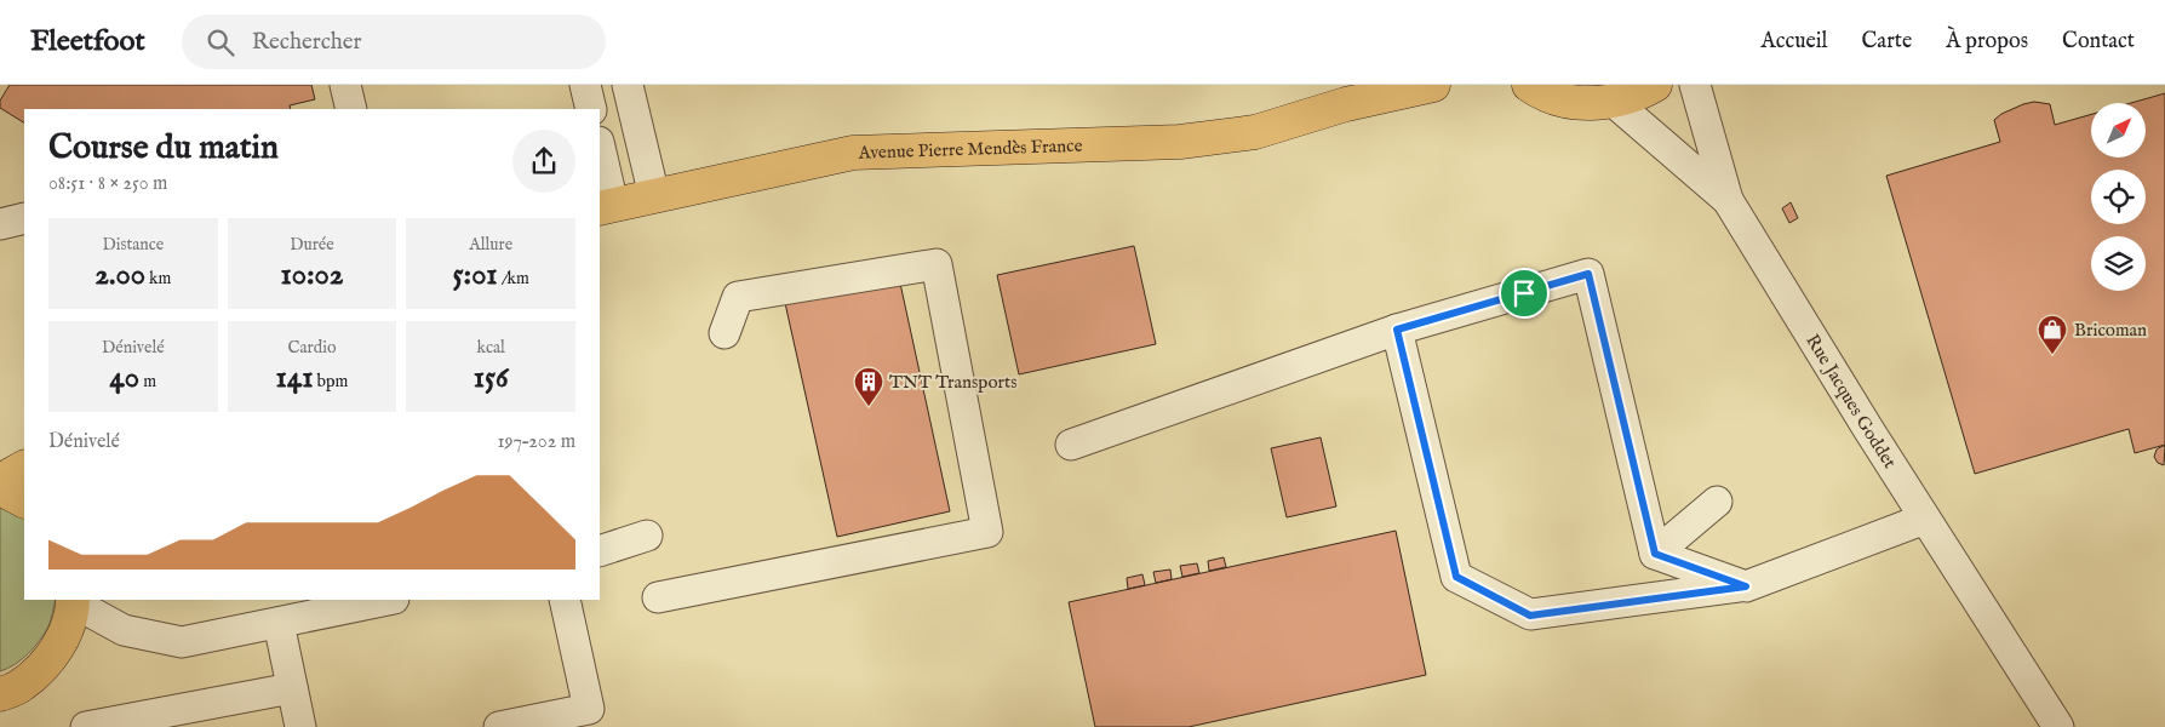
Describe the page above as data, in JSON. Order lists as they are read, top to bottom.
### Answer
{
  "streets": {
    "main road": ["Avenue Pierre Mendès France"],
    "street": ["Rue Jacques Goddet"]
  },
  "places": {
    "shop": ["Bricoman"],
    "building": ["TNT Transports"]
  },
  "north": "top right",
  "page": {
    "header": "Fleetfoot",
    "search": "Rechercher",
    "nav": [
      "Accueil",
      "Carte",
      "À propos",
      "Contact"
    ],
    "heading": ["Course du matin", "08:51 · 8 × 250 m"],
    "stats": [
      ["Distance", "2.00 km"],
      ["Durée", "10:02"],
      ["Allure", "5:01 /km"],
      ["Dénivelé", "40 m"],
      ["Cardio", "141 bpm"],
      ["kcal", "156"]
    ],
    "chart": ["Dénivelé", "197–202 m"]
  }
}
